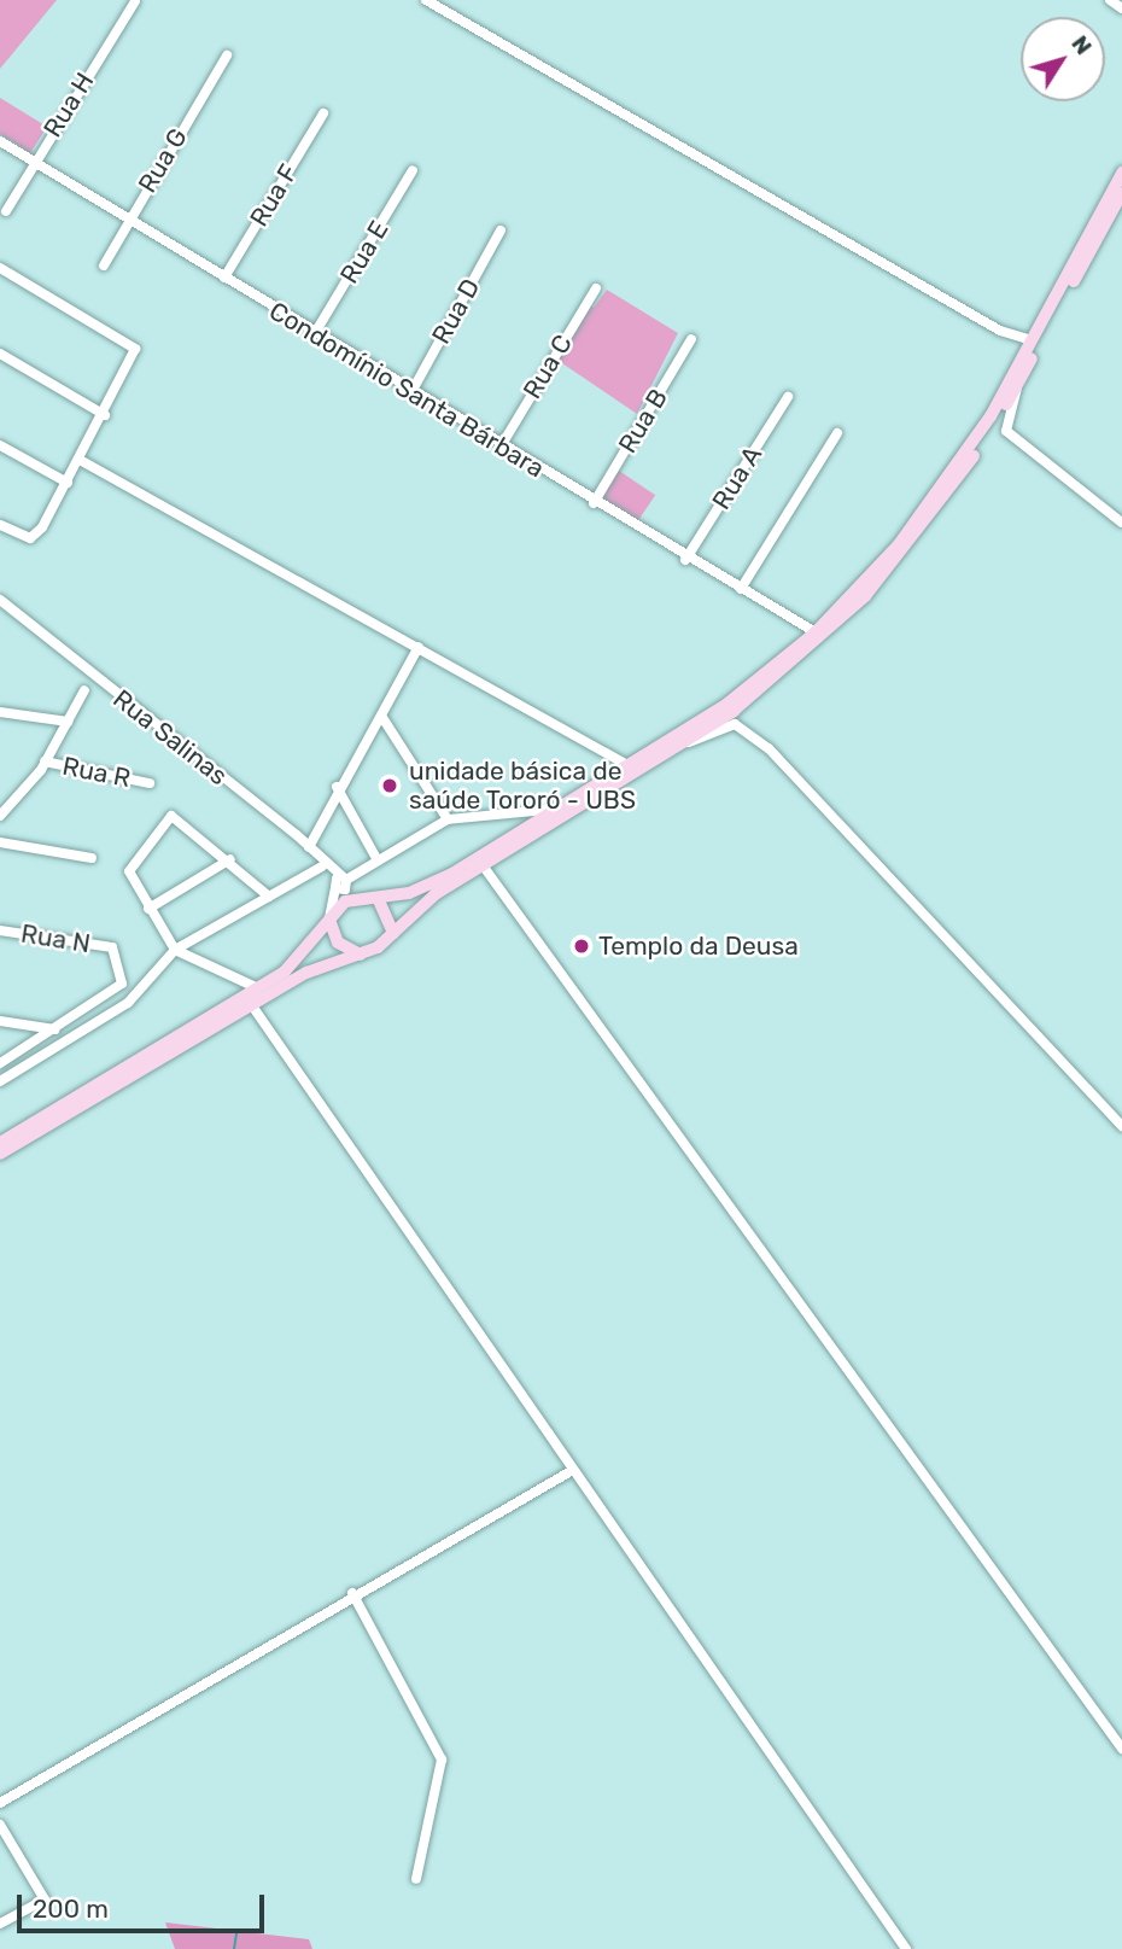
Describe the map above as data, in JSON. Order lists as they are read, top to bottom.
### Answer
{
  "streets": {
    "street": [
      "Rua H",
      "Rua G",
      "Rua F",
      "Rua E",
      "Rua D",
      "Rua C",
      "Condomínio Santa Bárbara",
      "Rua B",
      "Rua A",
      "Rua Salinas",
      "Rua R",
      "Rua N"
    ]
  },
  "crossings": [
    ["Rua H", "Condomínio Santa Bárbara"],
    ["Rua G", "Condomínio Santa Bárbara"],
    ["Rua F", "Condomínio Santa Bárbara"],
    ["Rua E", "Condomínio Santa Bárbara"],
    ["Rua D", "Condomínio Santa Bárbara"],
    ["Rua C", "Condomínio Santa Bárbara"],
    ["Condomínio Santa Bárbara", "Rua B"],
    ["Condomínio Santa Bárbara", "Rua A"]
  ],
  "places": ["unidade básica de saúde Tororó - UBS", "Templo da Deusa"],
  "scale_bar": "200 m",
  "north": "top right"
}
